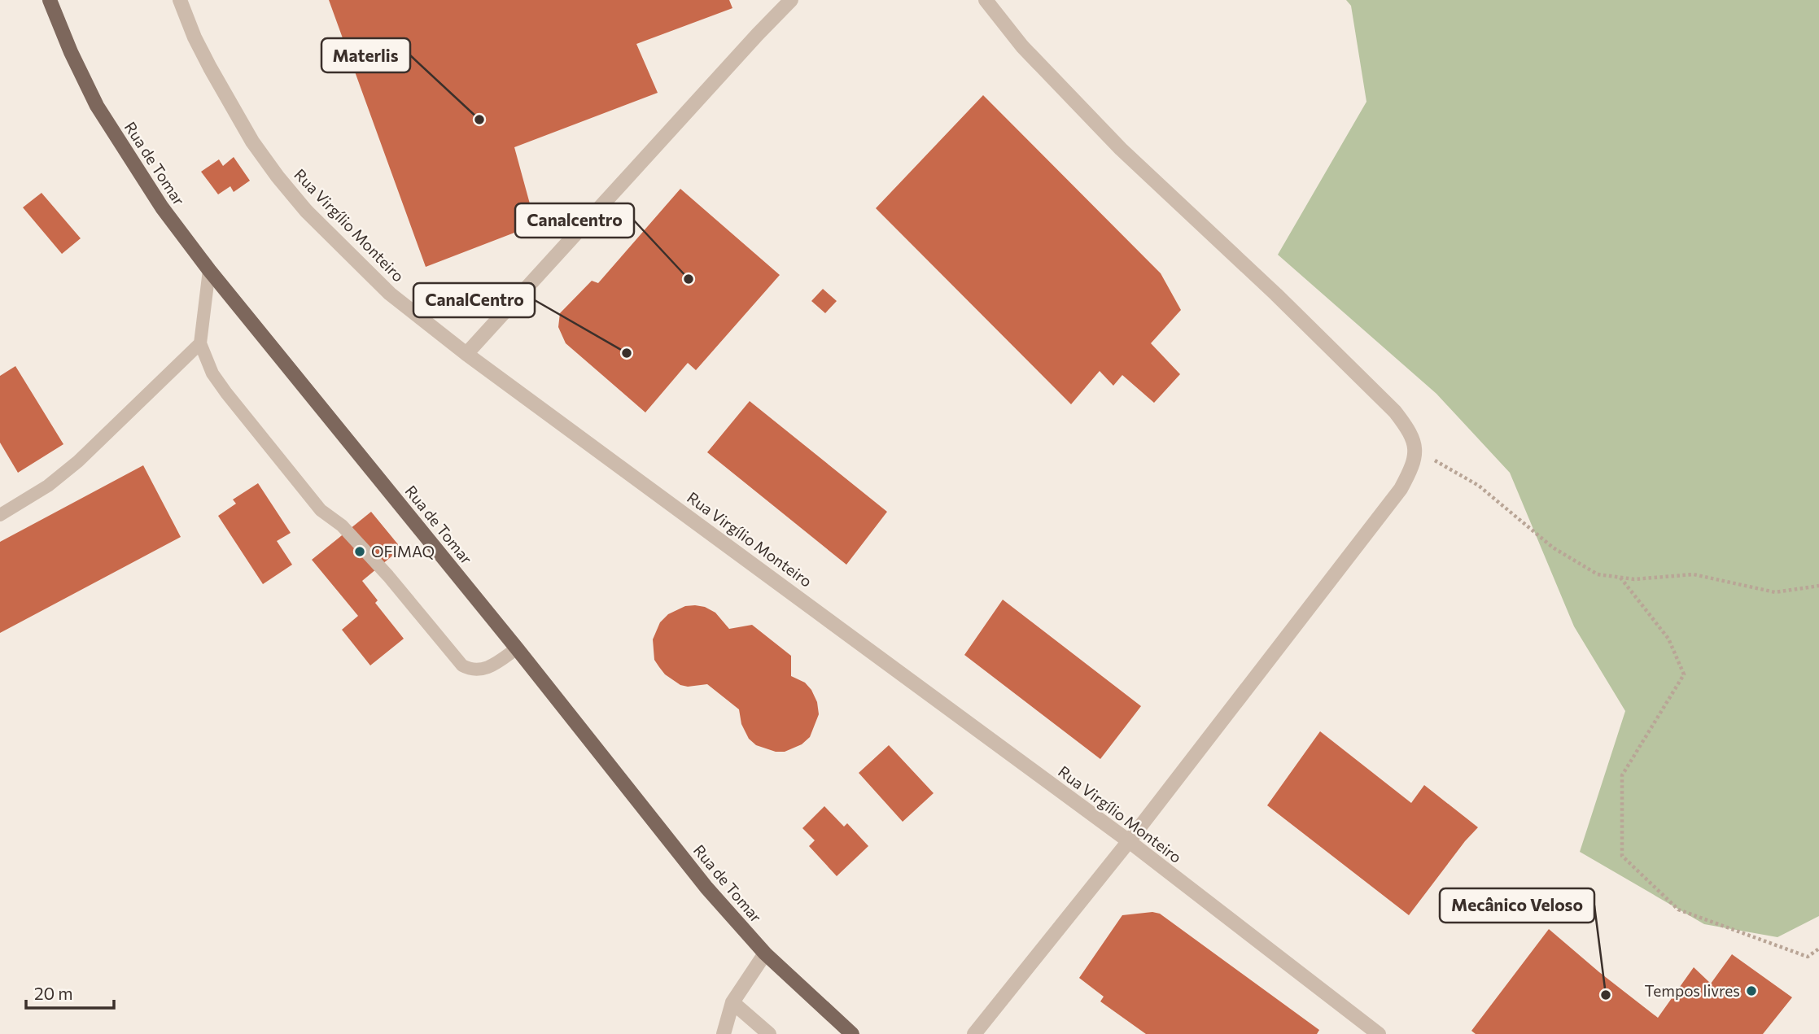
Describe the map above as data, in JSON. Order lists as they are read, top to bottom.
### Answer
{
  "streets": {
    "main road": ["Rua de Tomar"],
    "street": ["Rua Virgílio Monteiro"]
  },
  "places": [
    "Materlis",
    "Canalcentro",
    "CanalCentro",
    "OFIMAQ",
    "Tempos livres",
    "Mecânico Veloso"
  ],
  "scale_bar": "20 m"
}
